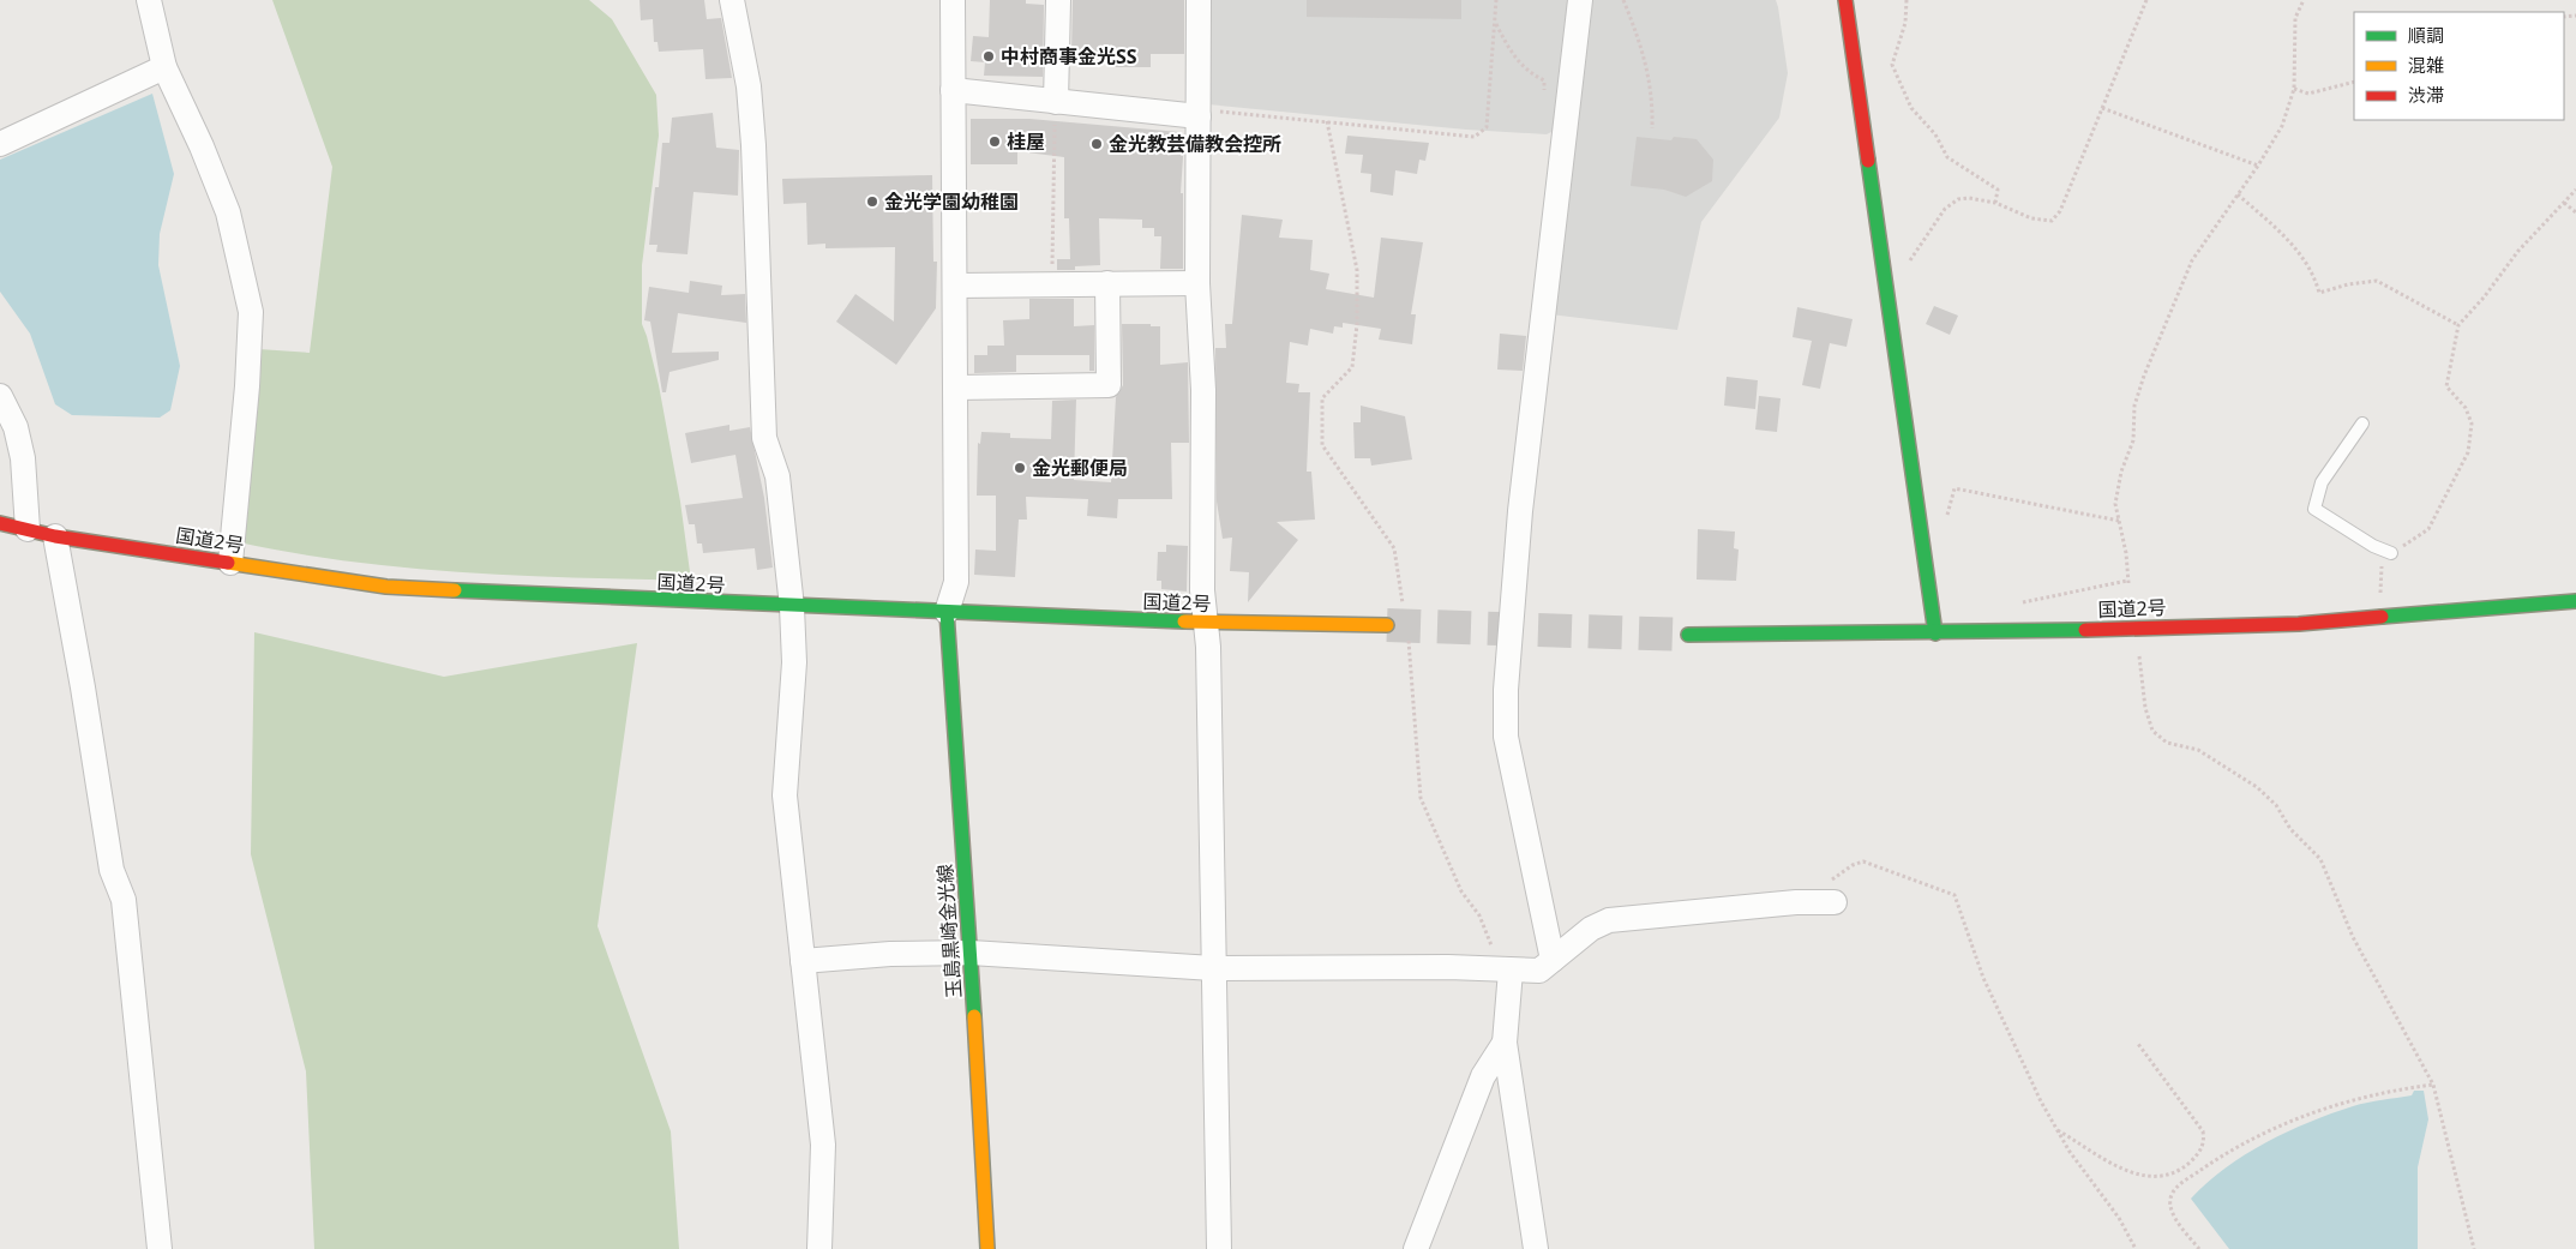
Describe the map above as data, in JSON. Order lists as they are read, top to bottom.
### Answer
{
  "streets": {
    "main road": ["国道2号", "玉島黒崎金光線"]
  },
  "crossings": [
    ["国道2号", "玉島黒崎金光線"]
  ],
  "places": [
    "中村商事金光SS",
    "桂屋",
    "金光教芸備教会控所",
    "金光学園幼稚園",
    "金光郵便局"
  ],
  "legend": ["順調", "混雑", "渋滞"]
}
